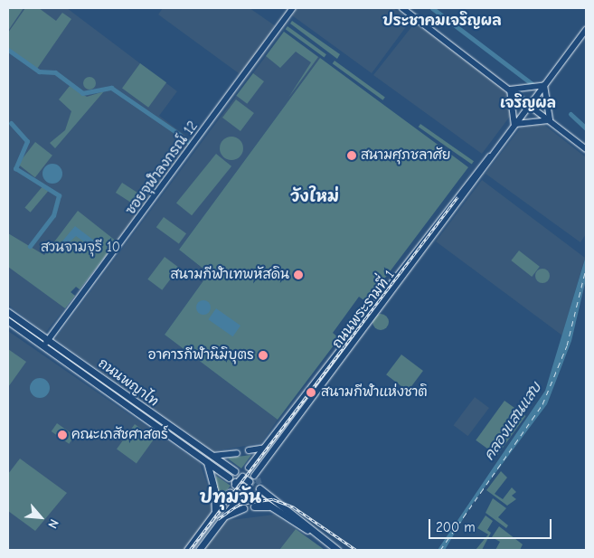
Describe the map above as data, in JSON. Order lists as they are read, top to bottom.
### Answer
{
  "streets": {
    "main road": ["ถนนพระรามที่ 1", "ถนนพญาไท"],
    "street": ["ซอยจุฬาลงกรณ์ 12"]
  },
  "crossings": [
    ["ซอยจุฬาลงกรณ์ 12", "ถนนพญาไท"]
  ],
  "districts": [
    "ประชาคมเจริญผล",
    "เจริญผล",
    "วังใหม่",
    "ปทุมวัน"
  ],
  "water": ["คลองแสนแสบ"],
  "parks": ["สวนจามจุรี 10"],
  "places": [
    "สนามศุภชลาศัย",
    "สนามกีฬาเทพหัสดิน",
    "อาคารกีฬานิมิบุตร",
    "สนามกีฬาแห่งชาติ",
    "คณะเภสัชศาสตร์"
  ],
  "scale_bar": "200 m",
  "north": "bottom right"
}
